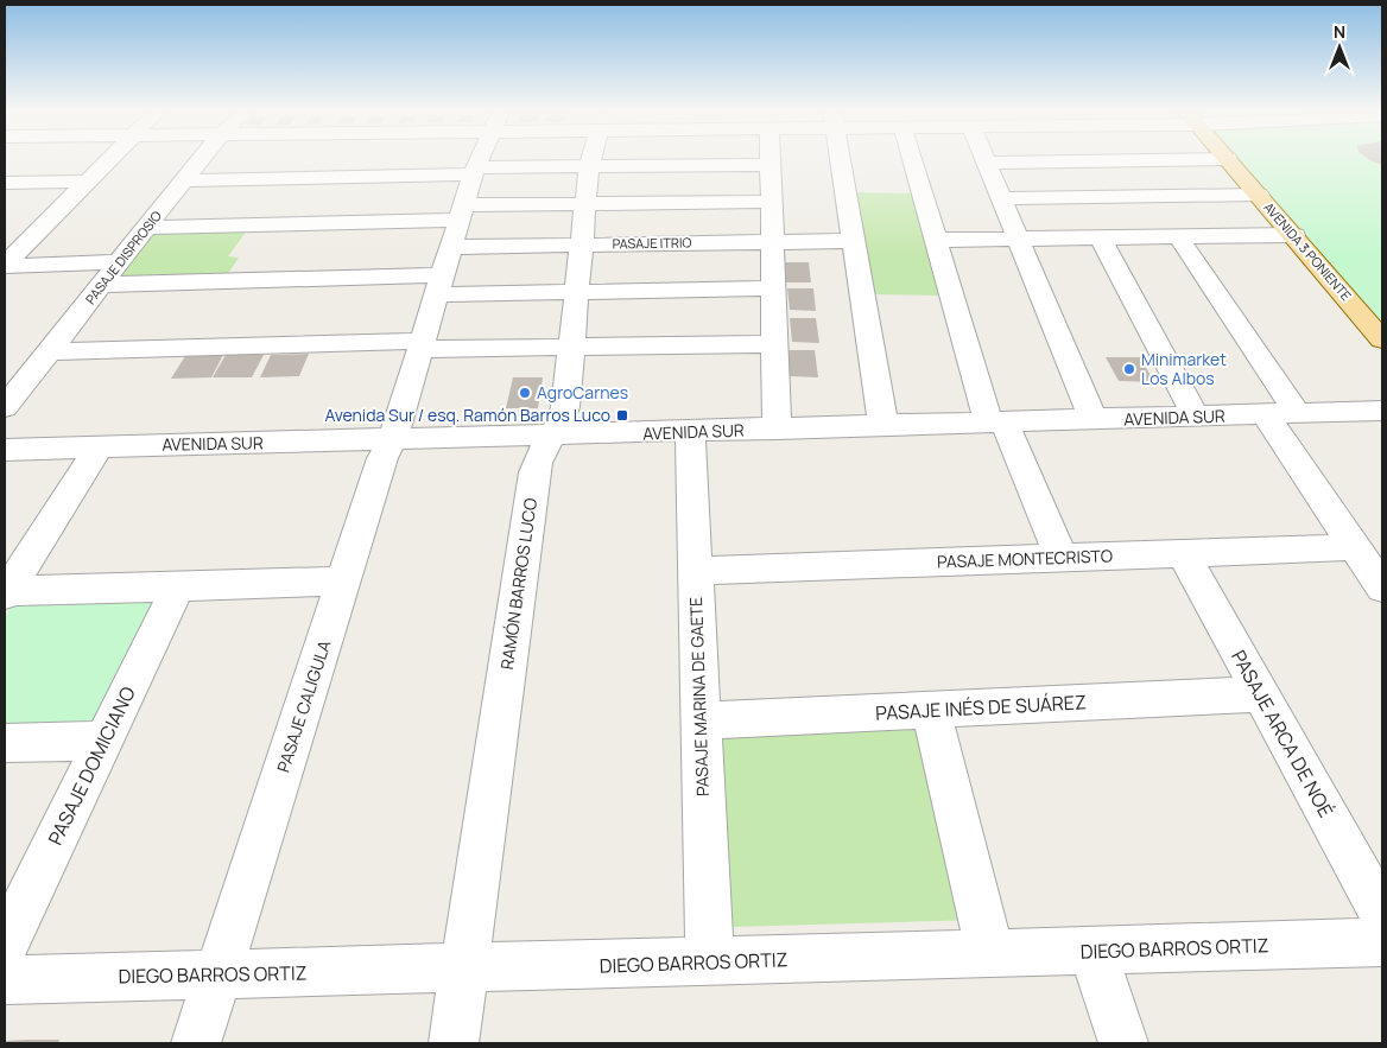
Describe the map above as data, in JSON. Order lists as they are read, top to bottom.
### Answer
{
  "streets": {
    "main road": ["AVENIDA 3 PONIENTE"],
    "street": [
      "PASAJE ITRIO",
      "PASAJE DISPROSIO",
      "AVENIDA SUR",
      "PASAJE MONTECRISTO",
      "RAMÓN BARROS LUCO",
      "PASAJE MARINA DE GAETE",
      "PASAJE CALIGULA",
      "PASAJE INÉS DE SUÁREZ",
      "PASAJE ARCA DE NOÉ",
      "PASAJE DOMICIANO",
      "DIEGO BARROS ORTIZ"
    ]
  },
  "crossings": [
    ["PASAJE ITRIO", "RAMÓN BARROS LUCO"],
    ["PASAJE ITRIO", "PASAJE CALIGULA"],
    ["AVENIDA SUR", "RAMÓN BARROS LUCO"],
    ["AVENIDA SUR", "PASAJE MARINA DE GAETE"],
    ["AVENIDA SUR", "PASAJE CALIGULA"],
    ["PASAJE MONTECRISTO", "PASAJE MARINA DE GAETE"],
    ["PASAJE MONTECRISTO", "PASAJE ARCA DE NOÉ"],
    ["RAMÓN BARROS LUCO", "DIEGO BARROS ORTIZ"],
    ["PASAJE MARINA DE GAETE", "PASAJE INÉS DE SUÁREZ"],
    ["PASAJE MARINA DE GAETE", "DIEGO BARROS ORTIZ"],
    ["PASAJE CALIGULA", "DIEGO BARROS ORTIZ"],
    ["PASAJE INÉS DE SUÁREZ", "PASAJE ARCA DE NOÉ"]
  ],
  "places": {
    "other": ["Minimarket Los Albos", "AgroCarnes"],
    "transit": ["Avenida Sur / esq. Ramón Barros Luco"]
  },
  "north": "top"
}
